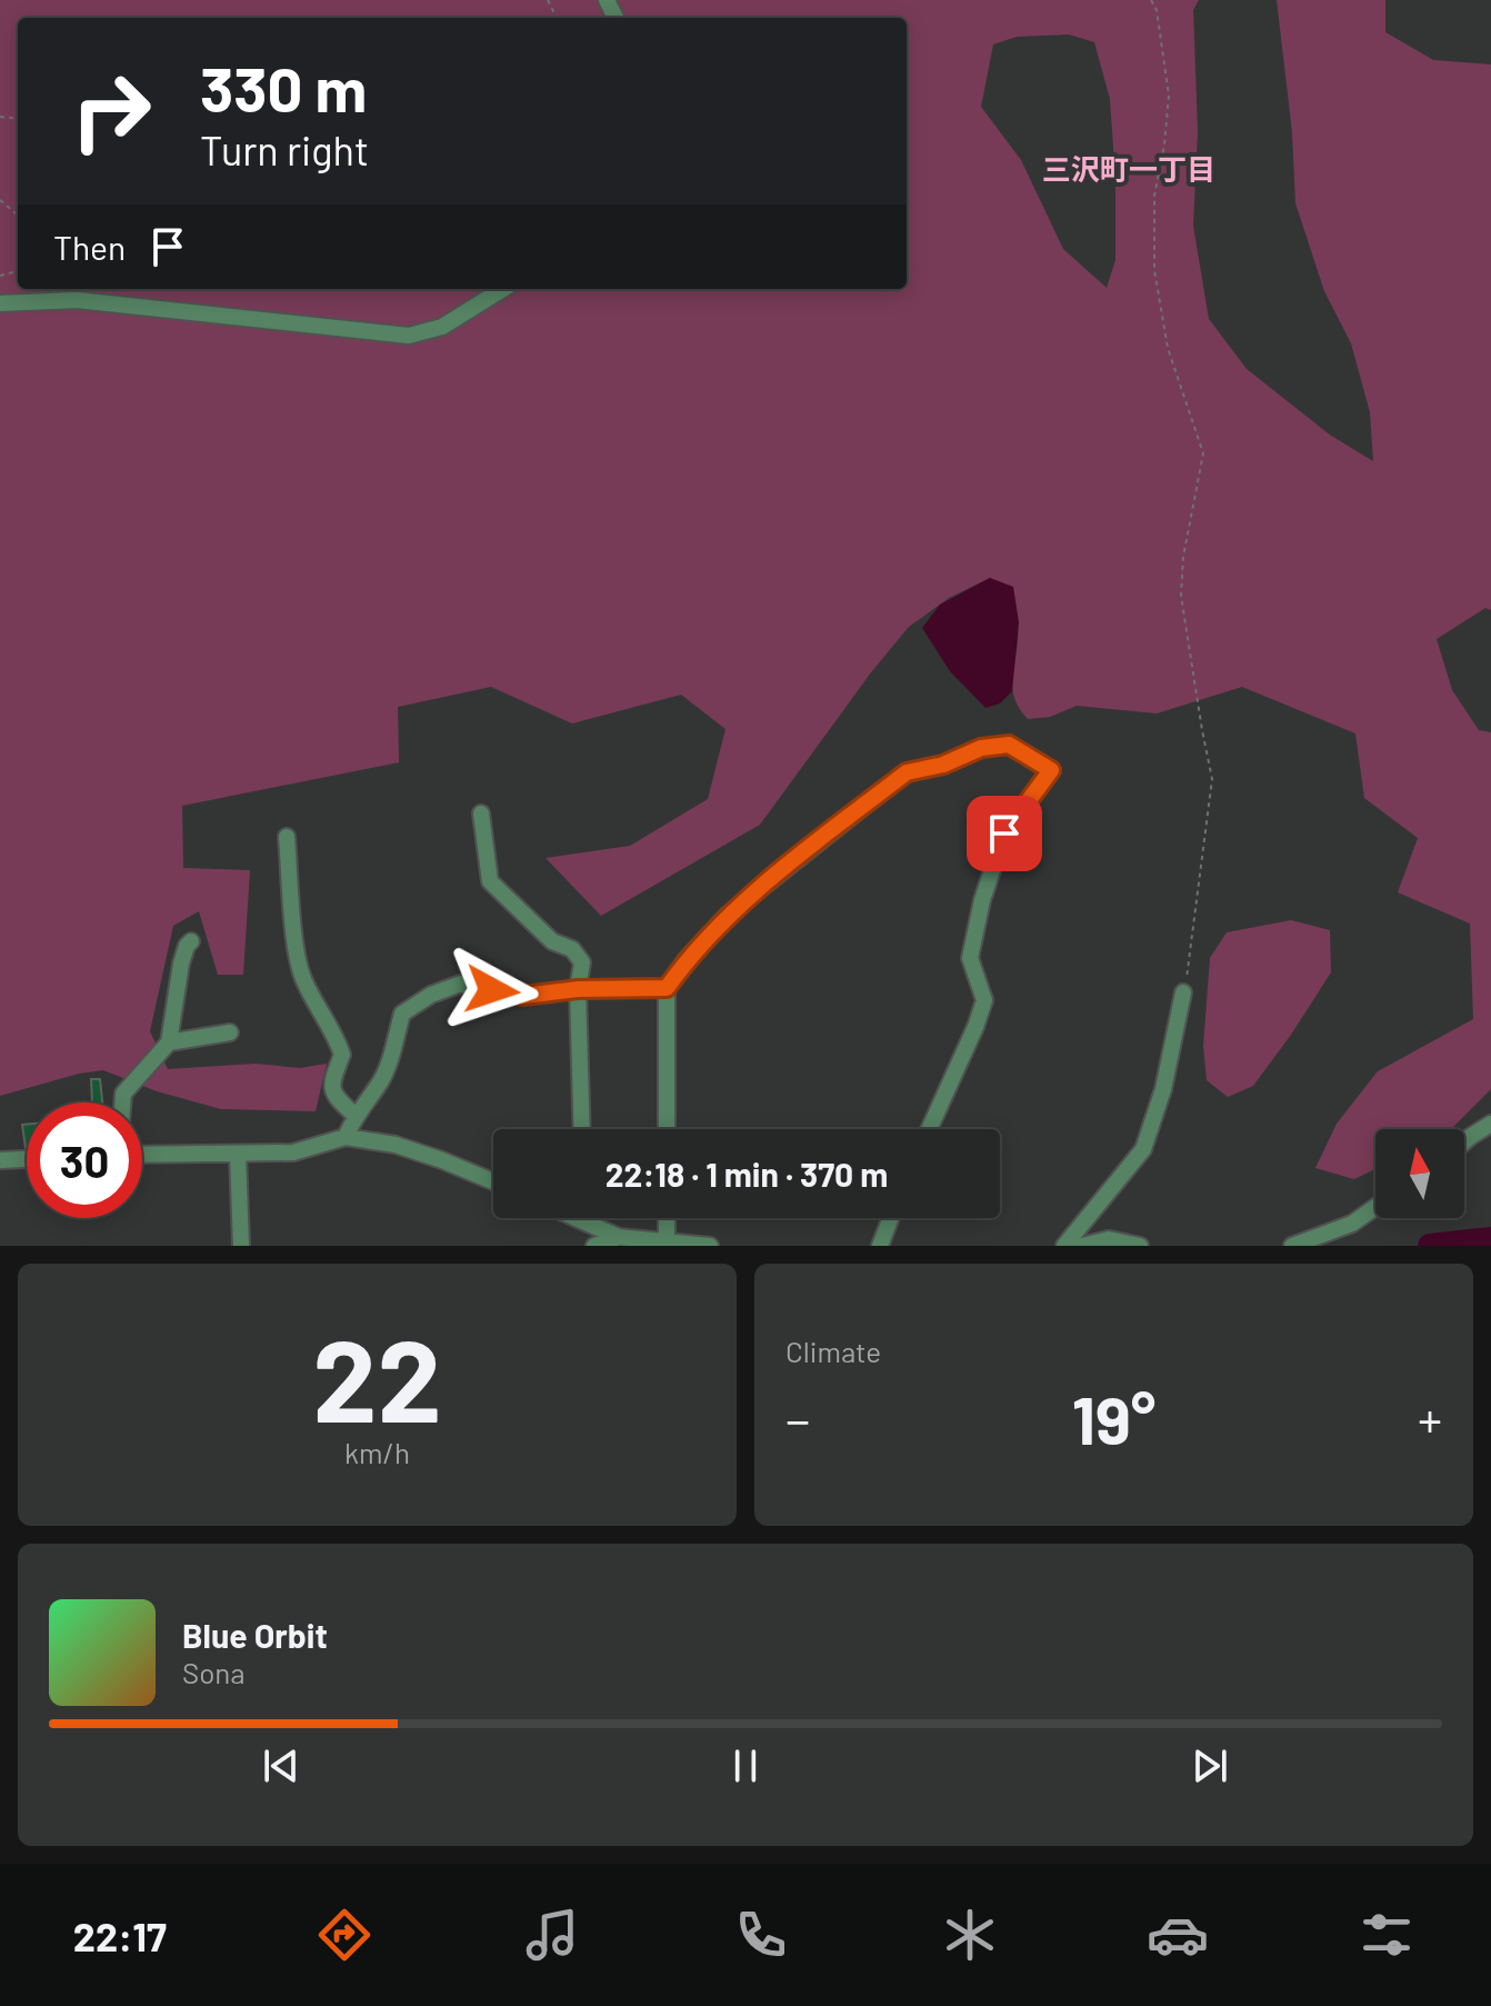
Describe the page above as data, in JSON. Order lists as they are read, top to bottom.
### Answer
{
  "districts": ["三沢町一丁目"],
  "north": "top",
  "page": {
    "turn": ["330 m", "Turn right"],
    "then": "Then",
    "limit": "30",
    "trip": "22:18 · 1 min · 370 m",
    "tile": [
      ["22", "km/h"],
      "Climate"
    ],
    "heat": ["−", "19°", "+"],
    "song": ["Blue Orbit", "Sona"],
    "tabs": "22:17"
  }
}
